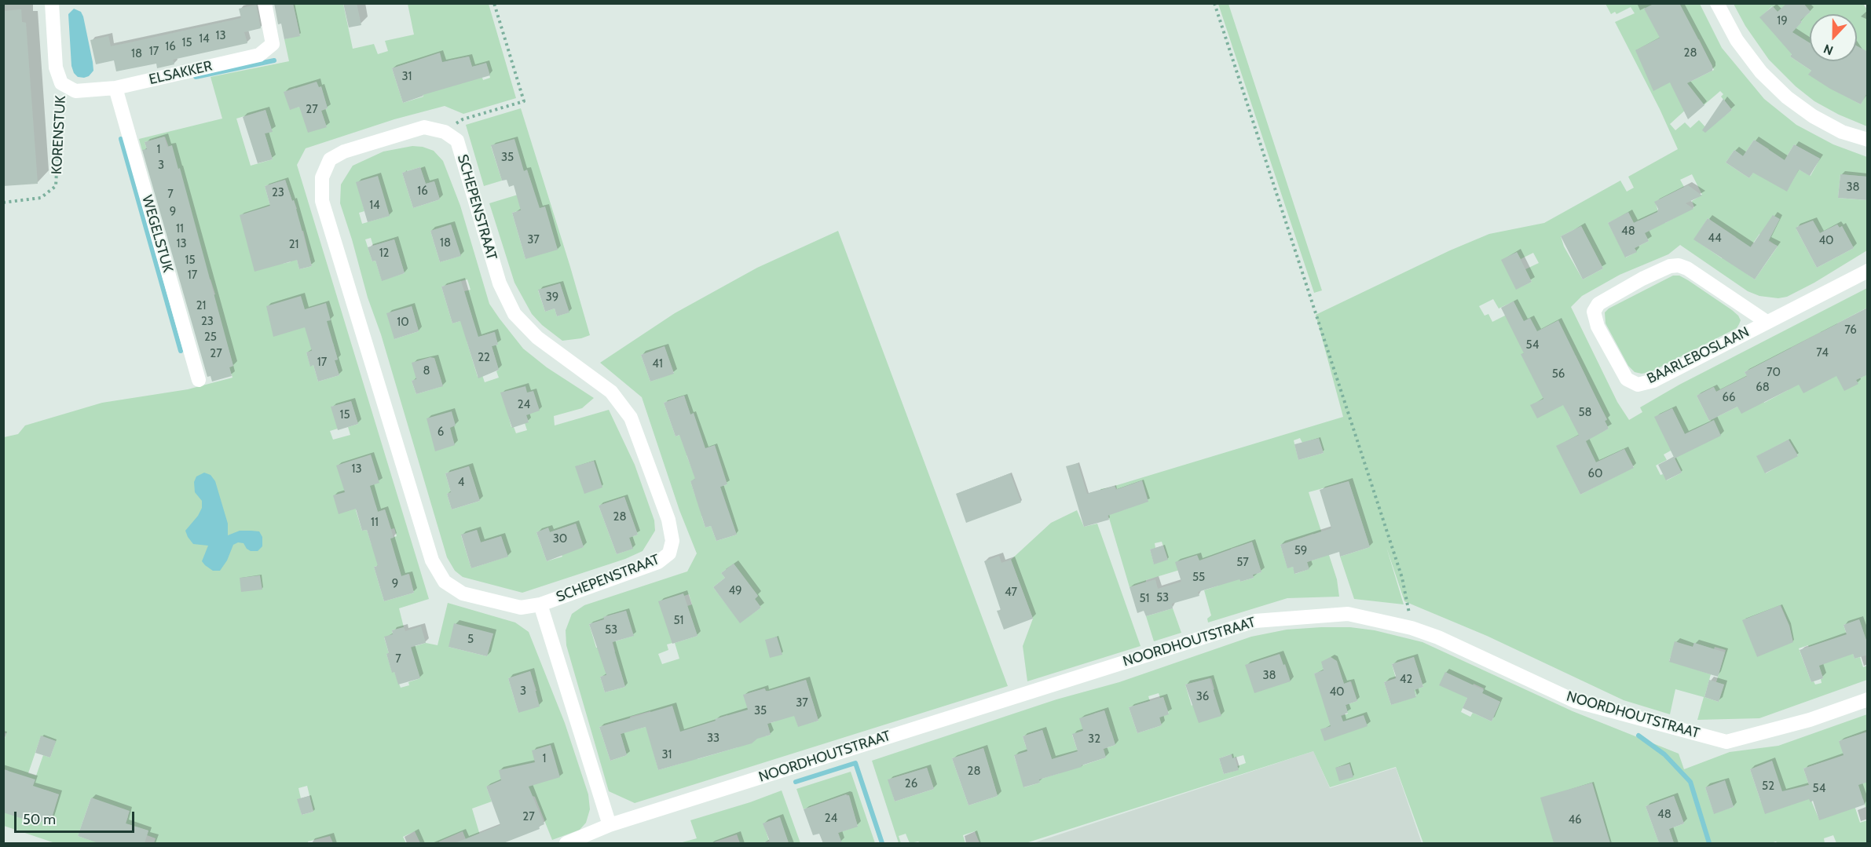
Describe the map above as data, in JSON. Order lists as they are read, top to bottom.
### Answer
{
  "streets": {
    "street": [
      "ELSAKKER",
      "SCHEPENSTRAAT",
      "WEGELSTUK",
      "BAARLEBOSLAAN",
      "NOORDHOUTSTRAAT"
    ],
    "path": ["KORENSTUK"]
  },
  "crossings": [
    ["ELSAKKER", "KORENSTUK"],
    ["ELSAKKER", "WEGELSTUK"],
    ["SCHEPENSTRAAT", "NOORDHOUTSTRAAT"]
  ],
  "house_numbers": [
    "19",
    "13",
    "14",
    "15",
    "16",
    "17",
    "28",
    "18",
    "31",
    "27",
    "1",
    "35",
    "3",
    "38",
    "16",
    "23",
    "7",
    "14",
    "9",
    "11",
    "48",
    "44",
    "37",
    "40",
    "18",
    "13",
    "21",
    "12",
    "15",
    "17",
    "39",
    "21",
    "23",
    "10",
    "76",
    "25",
    "54",
    "74",
    "27",
    "22",
    "17",
    "41",
    "8",
    "70",
    "56",
    "68",
    "66",
    "24",
    "58",
    "15",
    "6",
    "13",
    "60",
    "4",
    "28",
    "11",
    "30",
    "59",
    "57",
    "55",
    "9",
    "49",
    "47",
    "53",
    "51",
    "51",
    "53",
    "5",
    "7",
    "38",
    "42",
    "3",
    "40",
    "36",
    "37",
    "35",
    "33",
    "32",
    "31",
    "1",
    "28",
    "26",
    "52",
    "54",
    "48",
    "27",
    "24",
    "46"
  ],
  "scale_bar": "50 m",
  "north": "bottom"
}
